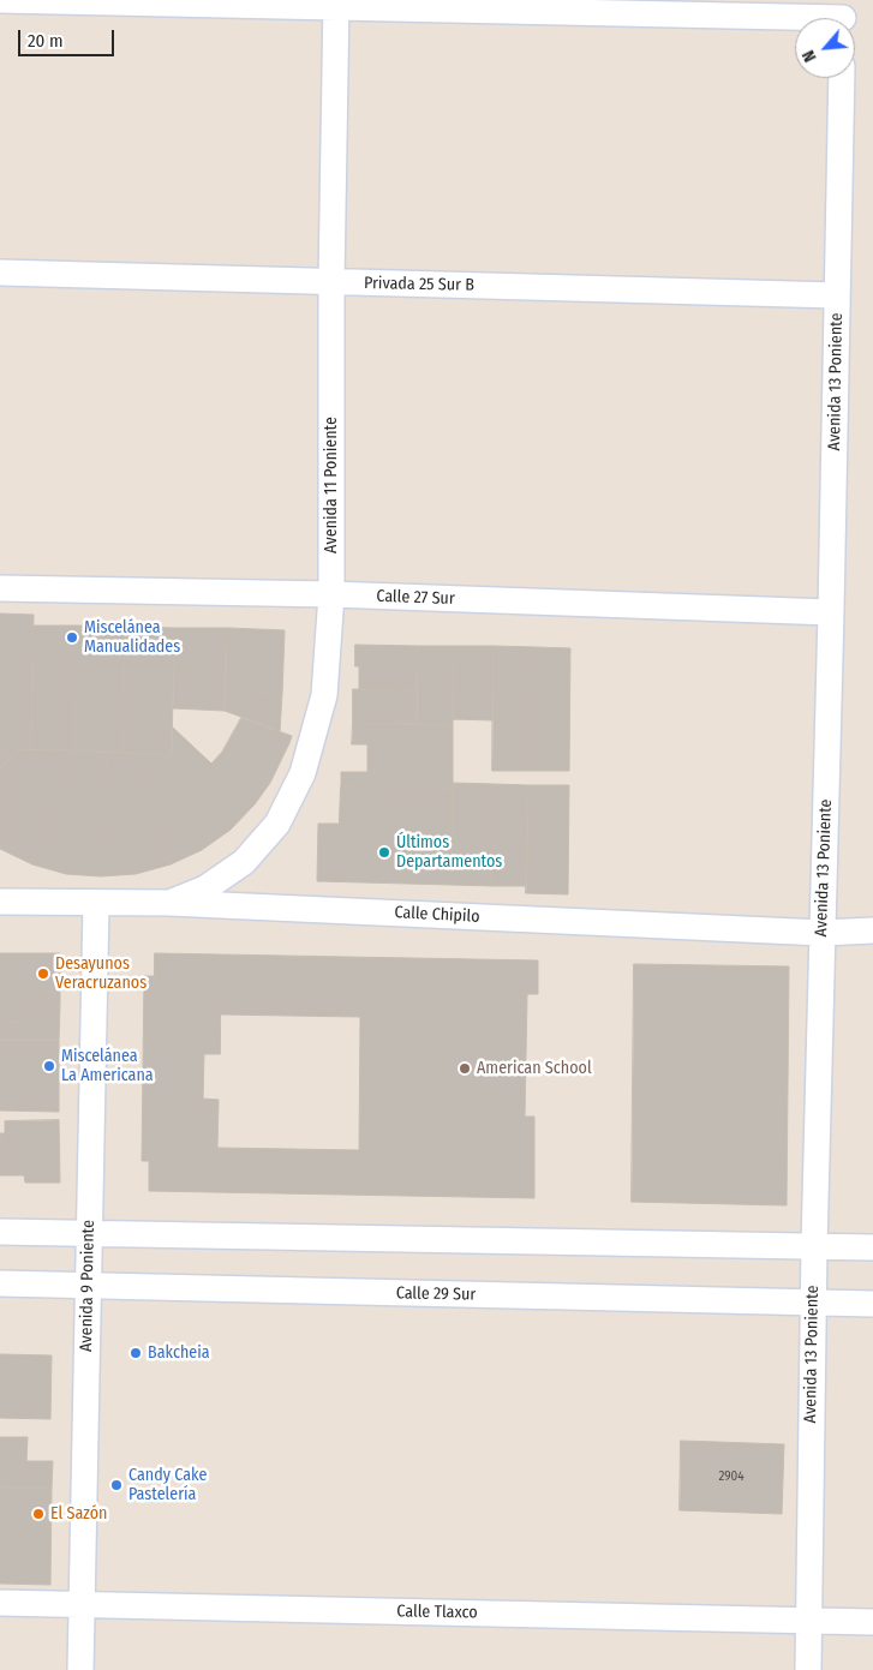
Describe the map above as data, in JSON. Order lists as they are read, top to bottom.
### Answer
{
  "streets": {
    "street": [
      "Privada 25 Sur B",
      "Avenida 13 Poniente",
      "Avenida 11 Poniente",
      "Calle 27 Sur",
      "Calle Chipilo",
      "Avenida 9 Poniente",
      "Calle 29 Sur",
      "Calle Tlaxco"
    ]
  },
  "crossings": [
    ["Privada 25 Sur B", "Avenida 13 Poniente"],
    ["Privada 25 Sur B", "Avenida 11 Poniente"],
    ["Avenida 13 Poniente", "Calle 27 Sur"],
    ["Avenida 13 Poniente", "Calle Chipilo"],
    ["Avenida 13 Poniente", "Calle 29 Sur"],
    ["Avenida 13 Poniente", "Calle Tlaxco"],
    ["Avenida 11 Poniente", "Calle 27 Sur"],
    ["Avenida 11 Poniente", "Calle Chipilo"],
    ["Calle Chipilo", "Avenida 9 Poniente"],
    ["Avenida 9 Poniente", "Calle 29 Sur"],
    ["Avenida 9 Poniente", "Calle Tlaxco"]
  ],
  "places": [
    "Miscelánea Manualidades",
    "Últimos Departamentos",
    "Desayunos Veracruzanos",
    "Miscelánea La Americana",
    "American School",
    "Bakcheia",
    "Candy Cake Pastelería",
    "El Sazón"
  ],
  "house_numbers": ["2904"],
  "scale_bar": "20 m",
  "north": "bottom left"
}
